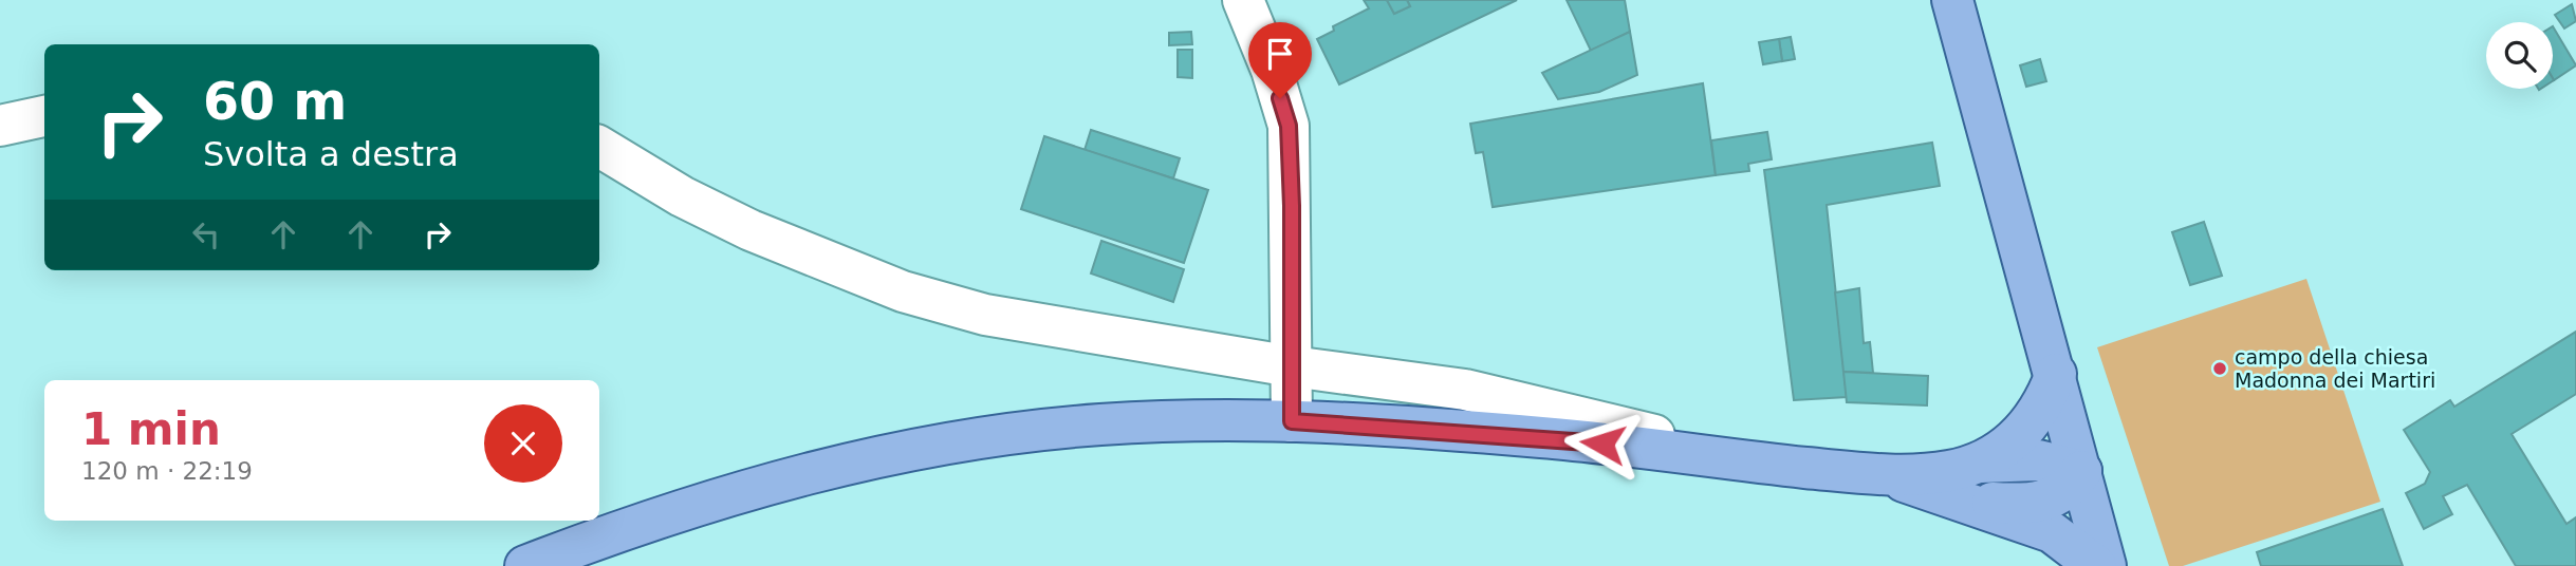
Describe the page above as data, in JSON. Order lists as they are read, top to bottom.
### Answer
{
  "places": ["campo della chiesa Madonna dei Martiri"],
  "page": {
    "turn": ["60 m", "Svolta a destra"],
    "heading": ["1 min", "120 m · 22:19"]
  }
}
